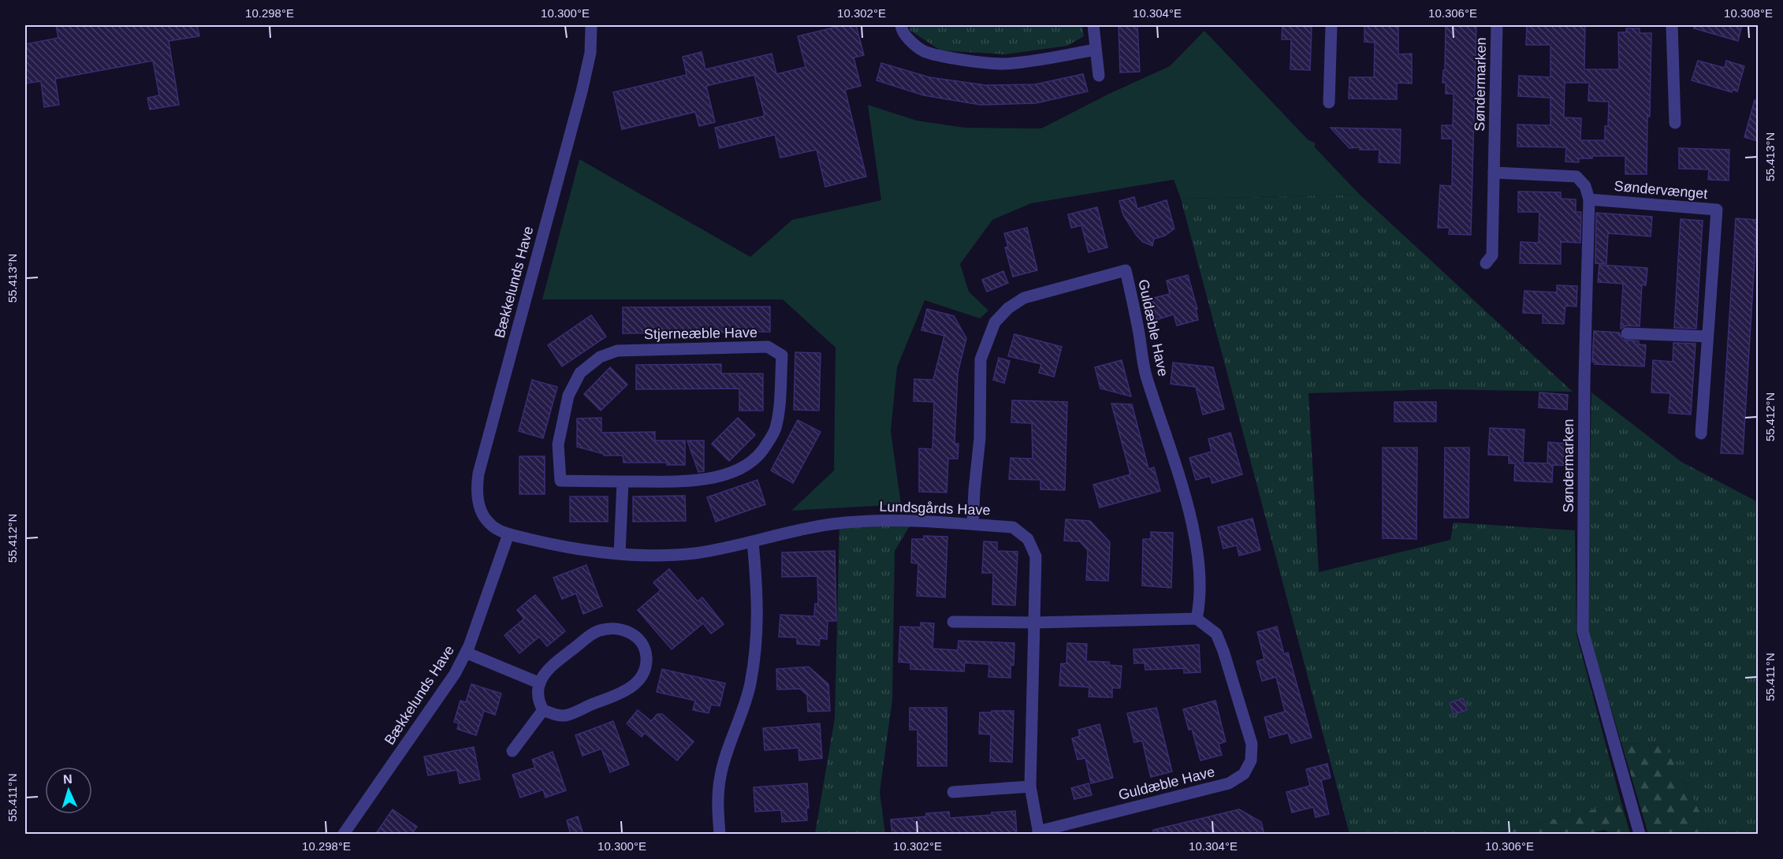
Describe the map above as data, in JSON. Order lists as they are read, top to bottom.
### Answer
{
  "streets": {
    "street": [
      "Søndermarken",
      "Søndervænget",
      "Bækkelunds Have",
      "Guldæble Have",
      "Stjerneæble Have",
      "Lundsgårds Have"
    ]
  },
  "crossings": [
    ["Søndermarken", "Søndervænget"],
    ["Bækkelunds Have", "Lundsgårds Have"],
    ["Guldæble Have", "Lundsgårds Have"]
  ],
  "north": "top",
  "coordinates": [
    "10.298°E",
    "10.300°E",
    "10.302°E",
    "10.304°E",
    "10.306°E",
    "10.308°E",
    "55.413°N",
    "55.412°N",
    "55.411°N"
  ]
}
